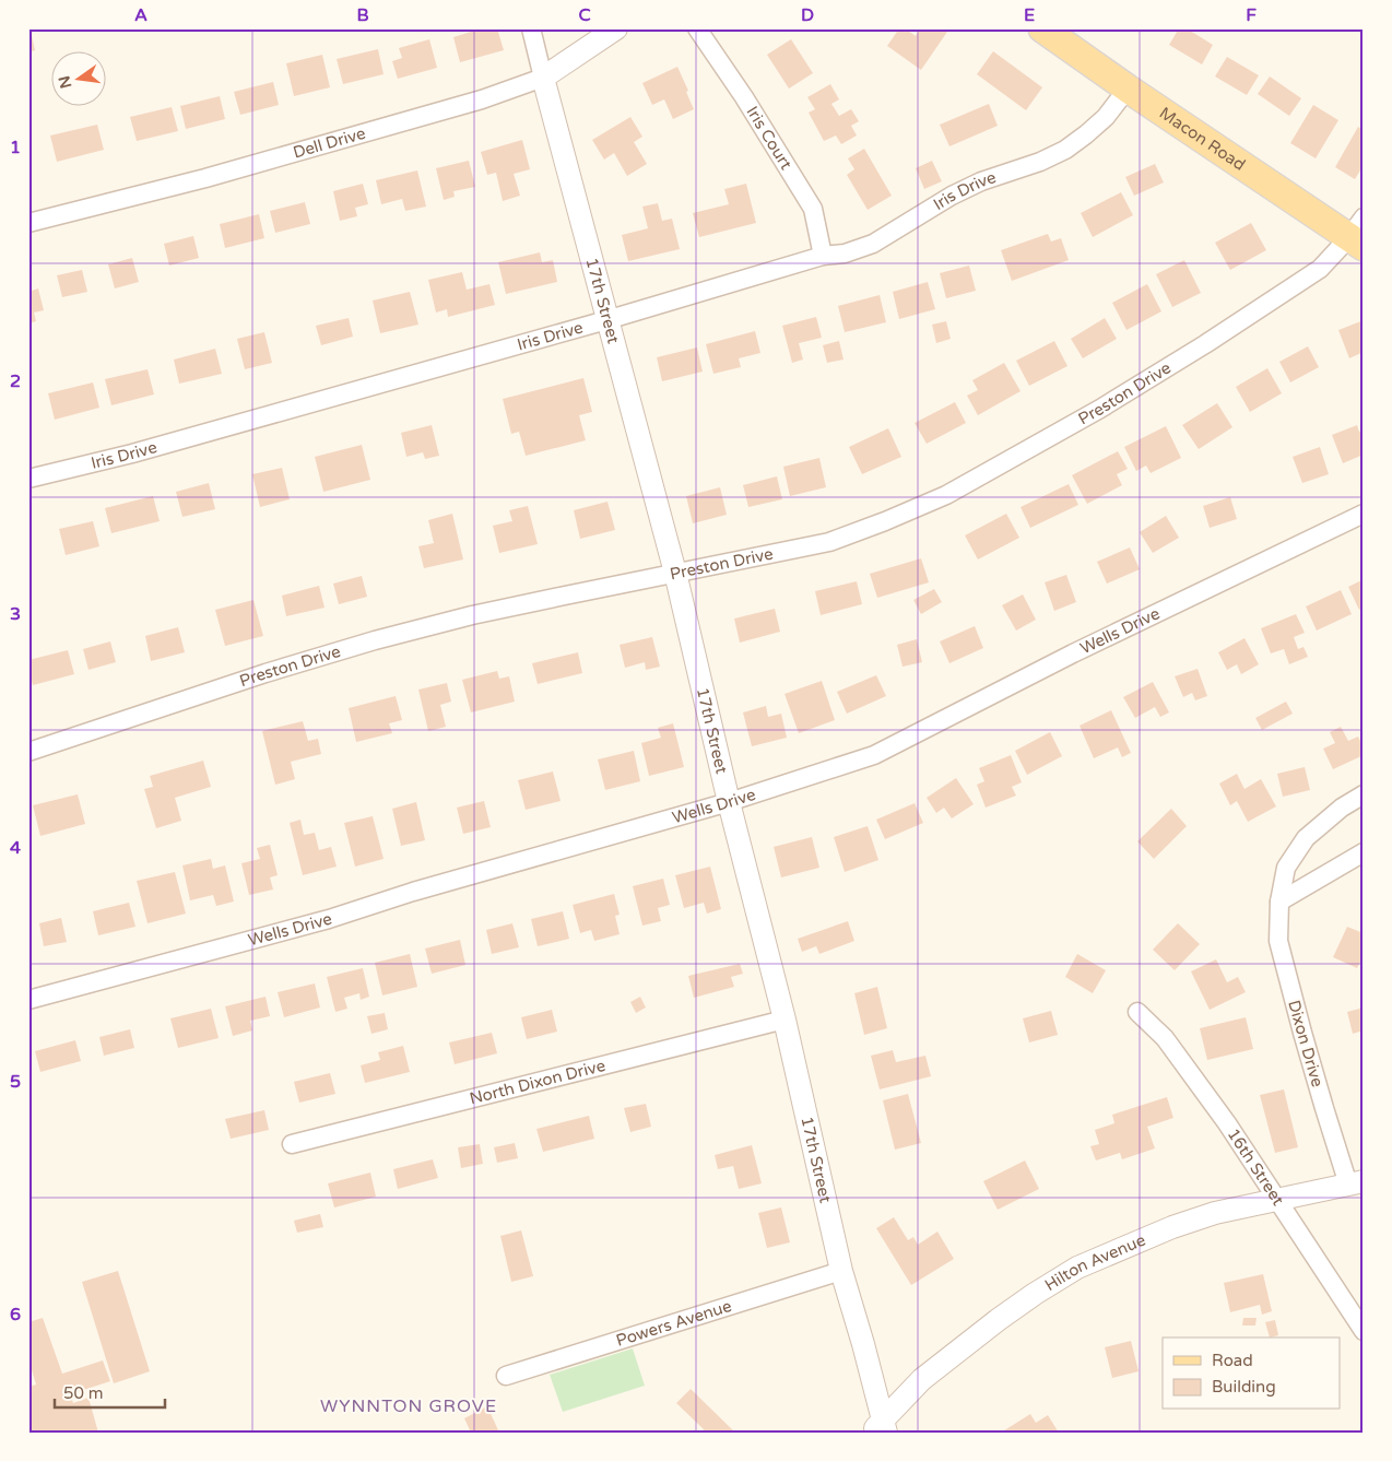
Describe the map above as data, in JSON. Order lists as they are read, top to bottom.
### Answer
{
  "streets": {
    "main road": ["Macon Road"],
    "street": [
      "Iris Court",
      "Dell Drive",
      "Iris Drive",
      "17th Street",
      "Preston Drive",
      "Wells Drive",
      "Dixon Drive",
      "North Dixon Drive",
      "16th Street",
      "Hilton Avenue",
      "Powers Avenue"
    ]
  },
  "crossings": [
    ["Iris Court", "Iris Drive"],
    ["Macon Road", "Iris Drive"],
    ["Macon Road", "Preston Drive"],
    ["Dell Drive", "17th Street"],
    ["Iris Drive", "17th Street"],
    ["17th Street", "Preston Drive"],
    ["17th Street", "Wells Drive"],
    ["17th Street", "North Dixon Drive"],
    ["17th Street", "Hilton Avenue"],
    ["17th Street", "Powers Avenue"],
    ["Dixon Drive", "Hilton Avenue"],
    ["16th Street", "Hilton Avenue"]
  ],
  "districts": ["WYNNTON GROVE"],
  "legend": ["Road", "Building"],
  "scale_bar": "50 m",
  "north": "left",
  "grid": {
    "columns": [
      "A",
      "B",
      "C",
      "D",
      "E",
      "F"
    ],
    "rows": [
      "1",
      "2",
      "3",
      "4",
      "5",
      "6"
    ]
  }
}
